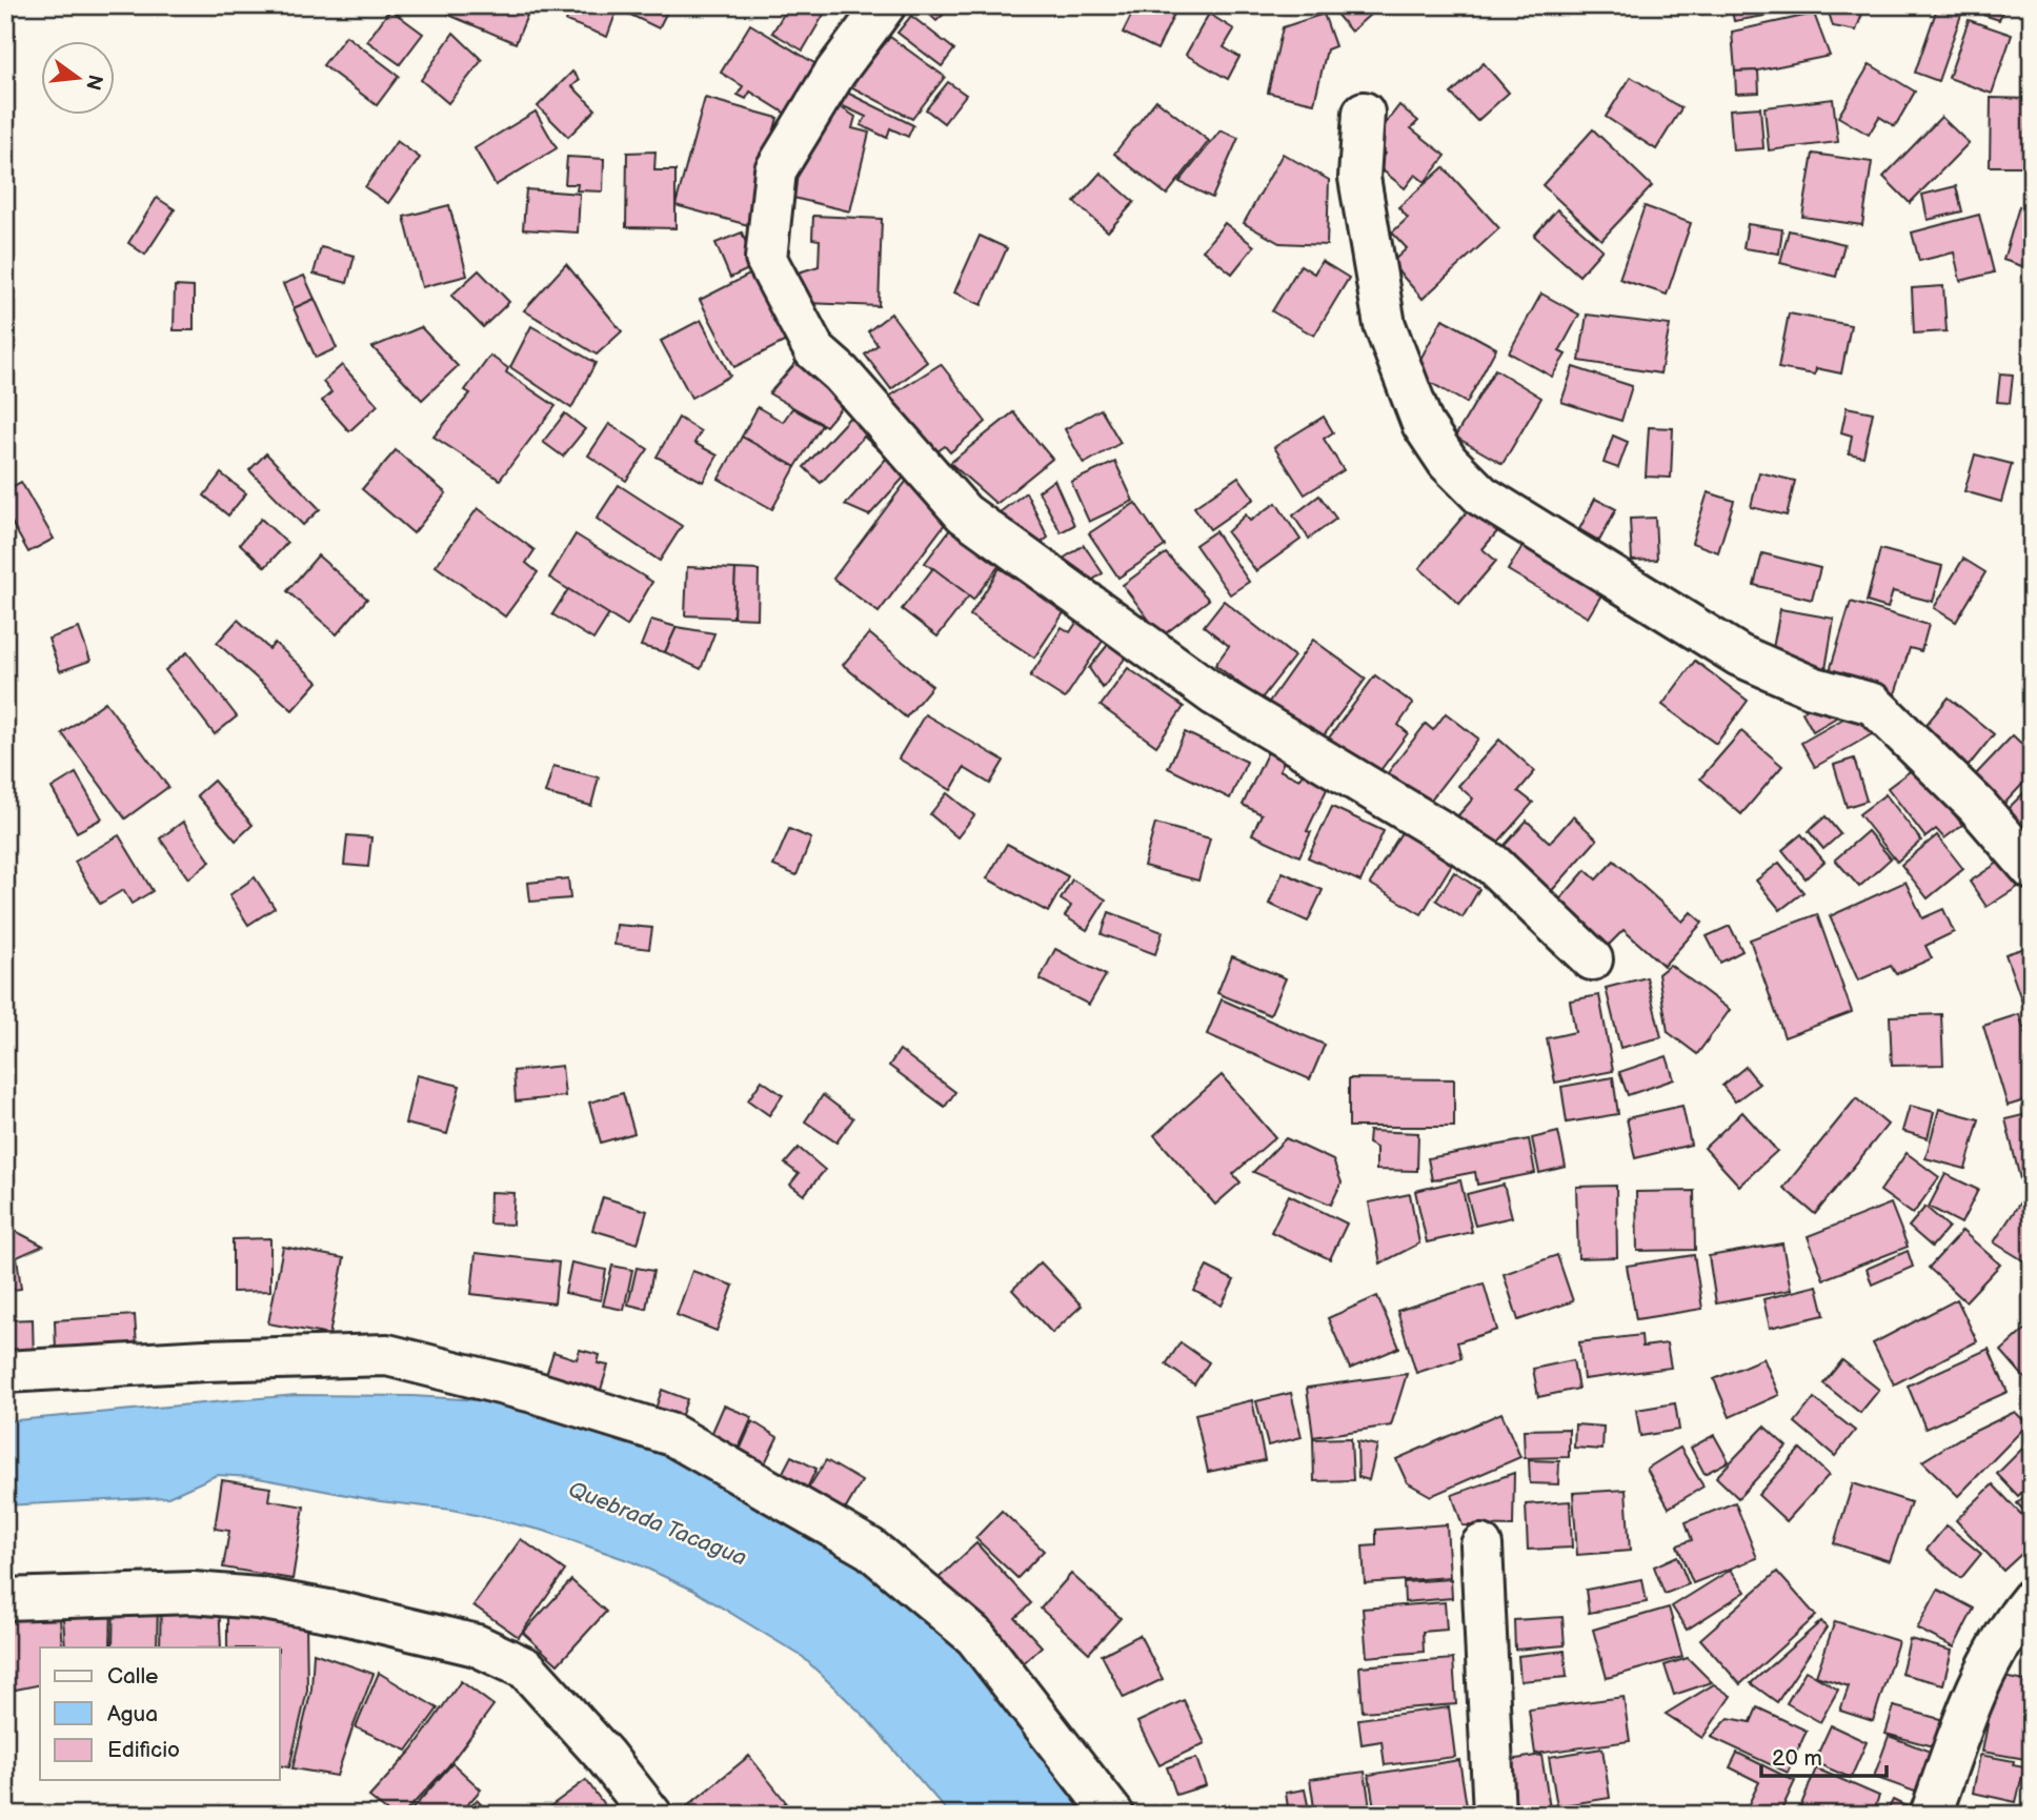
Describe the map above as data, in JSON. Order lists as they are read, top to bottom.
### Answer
{
  "water": ["Quebrada Tacagua"],
  "legend": ["Calle", "Agua", "Edificio"],
  "scale_bar": "20 m",
  "north": "right"
}
